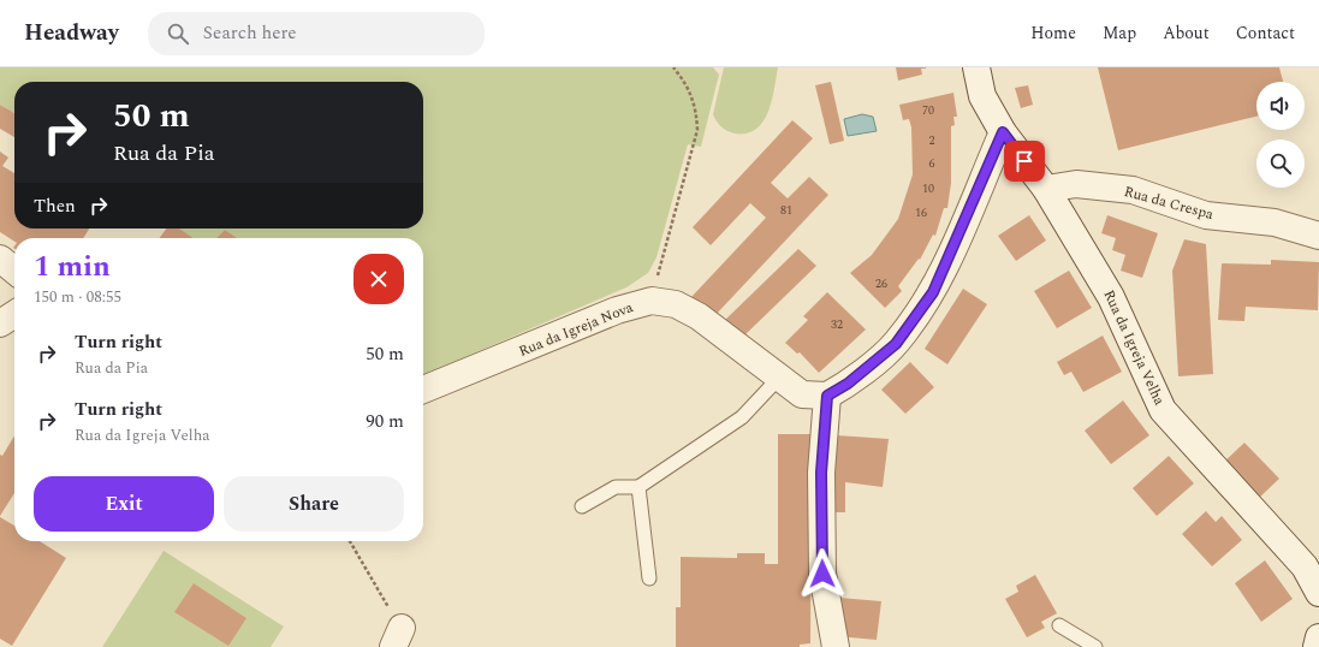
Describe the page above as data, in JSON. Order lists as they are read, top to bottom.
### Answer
{
  "streets": {
    "street": ["Rua da Crespa", "Rua da Igreja Nova", "Rua da Igreja Velha"]
  },
  "crossings": [
    ["Rua da Crespa", "Rua da Igreja Velha"]
  ],
  "house_numbers": [
    "70",
    "2",
    "6",
    "10",
    "81",
    "16",
    "26",
    "32"
  ],
  "page": {
    "header": "Headway",
    "search": "Search here",
    "nav": [
      "Home",
      "Map",
      "About",
      "Contact"
    ],
    "turn": ["50 m", "Rua da Pia"],
    "then": "Then",
    "heading": ["1 min", "150 m · 08:55"],
    "list": [
      {
        "name": "Turn right",
        "note": "Rua da Pia",
        "value": "50 m"
      },
      {
        "name": "Turn right",
        "note": "Rua da Igreja Velha",
        "value": "90 m"
      }
    ],
    "buttons": ["Exit", "Share"]
  }
}
